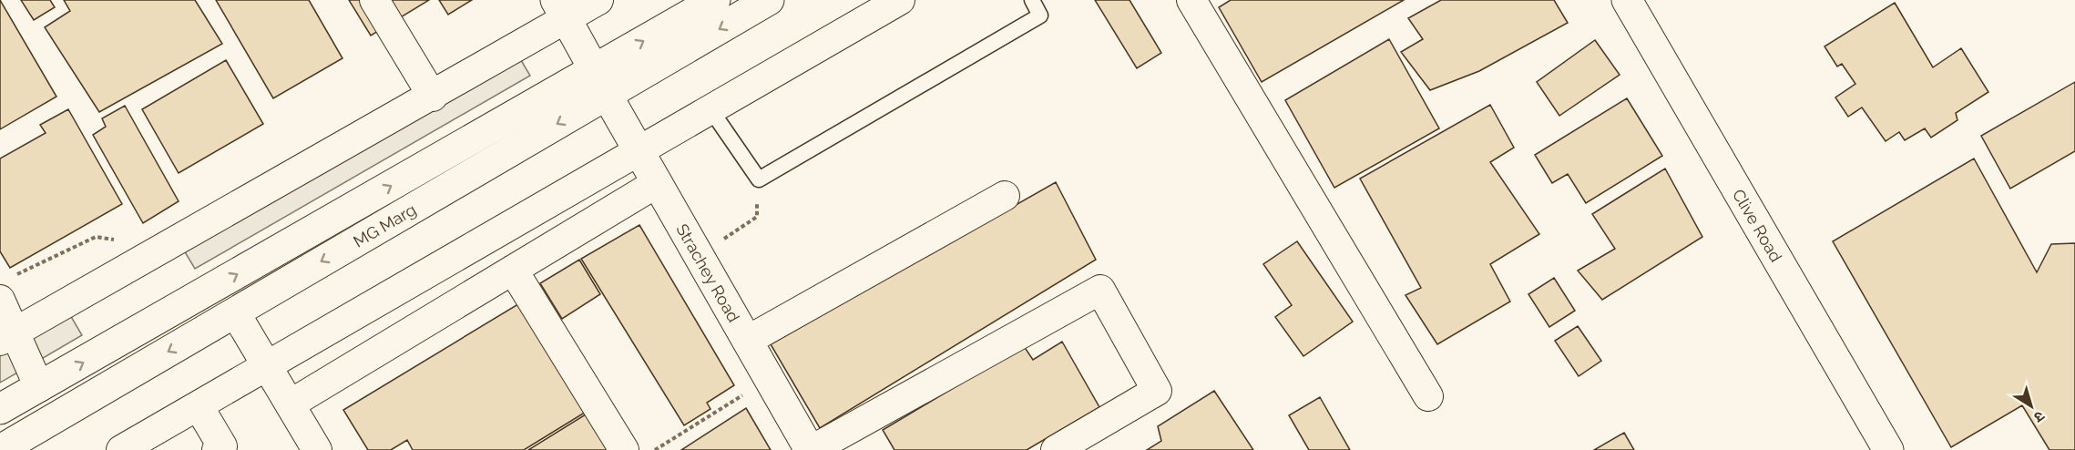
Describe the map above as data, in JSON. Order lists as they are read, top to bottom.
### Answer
{
  "streets": {
    "main road": ["MG Marg", "Clive Road", "Strachey Road"]
  },
  "crossings": [
    ["MG Marg", "Strachey Road"]
  ],
  "north": "bottom right"
}
